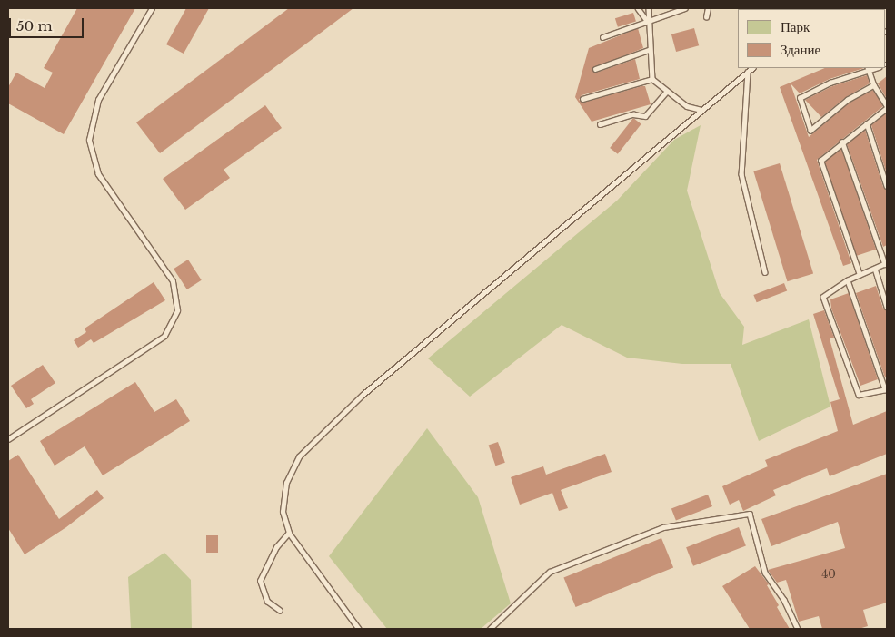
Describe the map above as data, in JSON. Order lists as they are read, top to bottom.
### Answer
{
  "house_numbers": ["40"],
  "legend": ["Парк", "Здание"],
  "scale_bar": "50 m"
}
